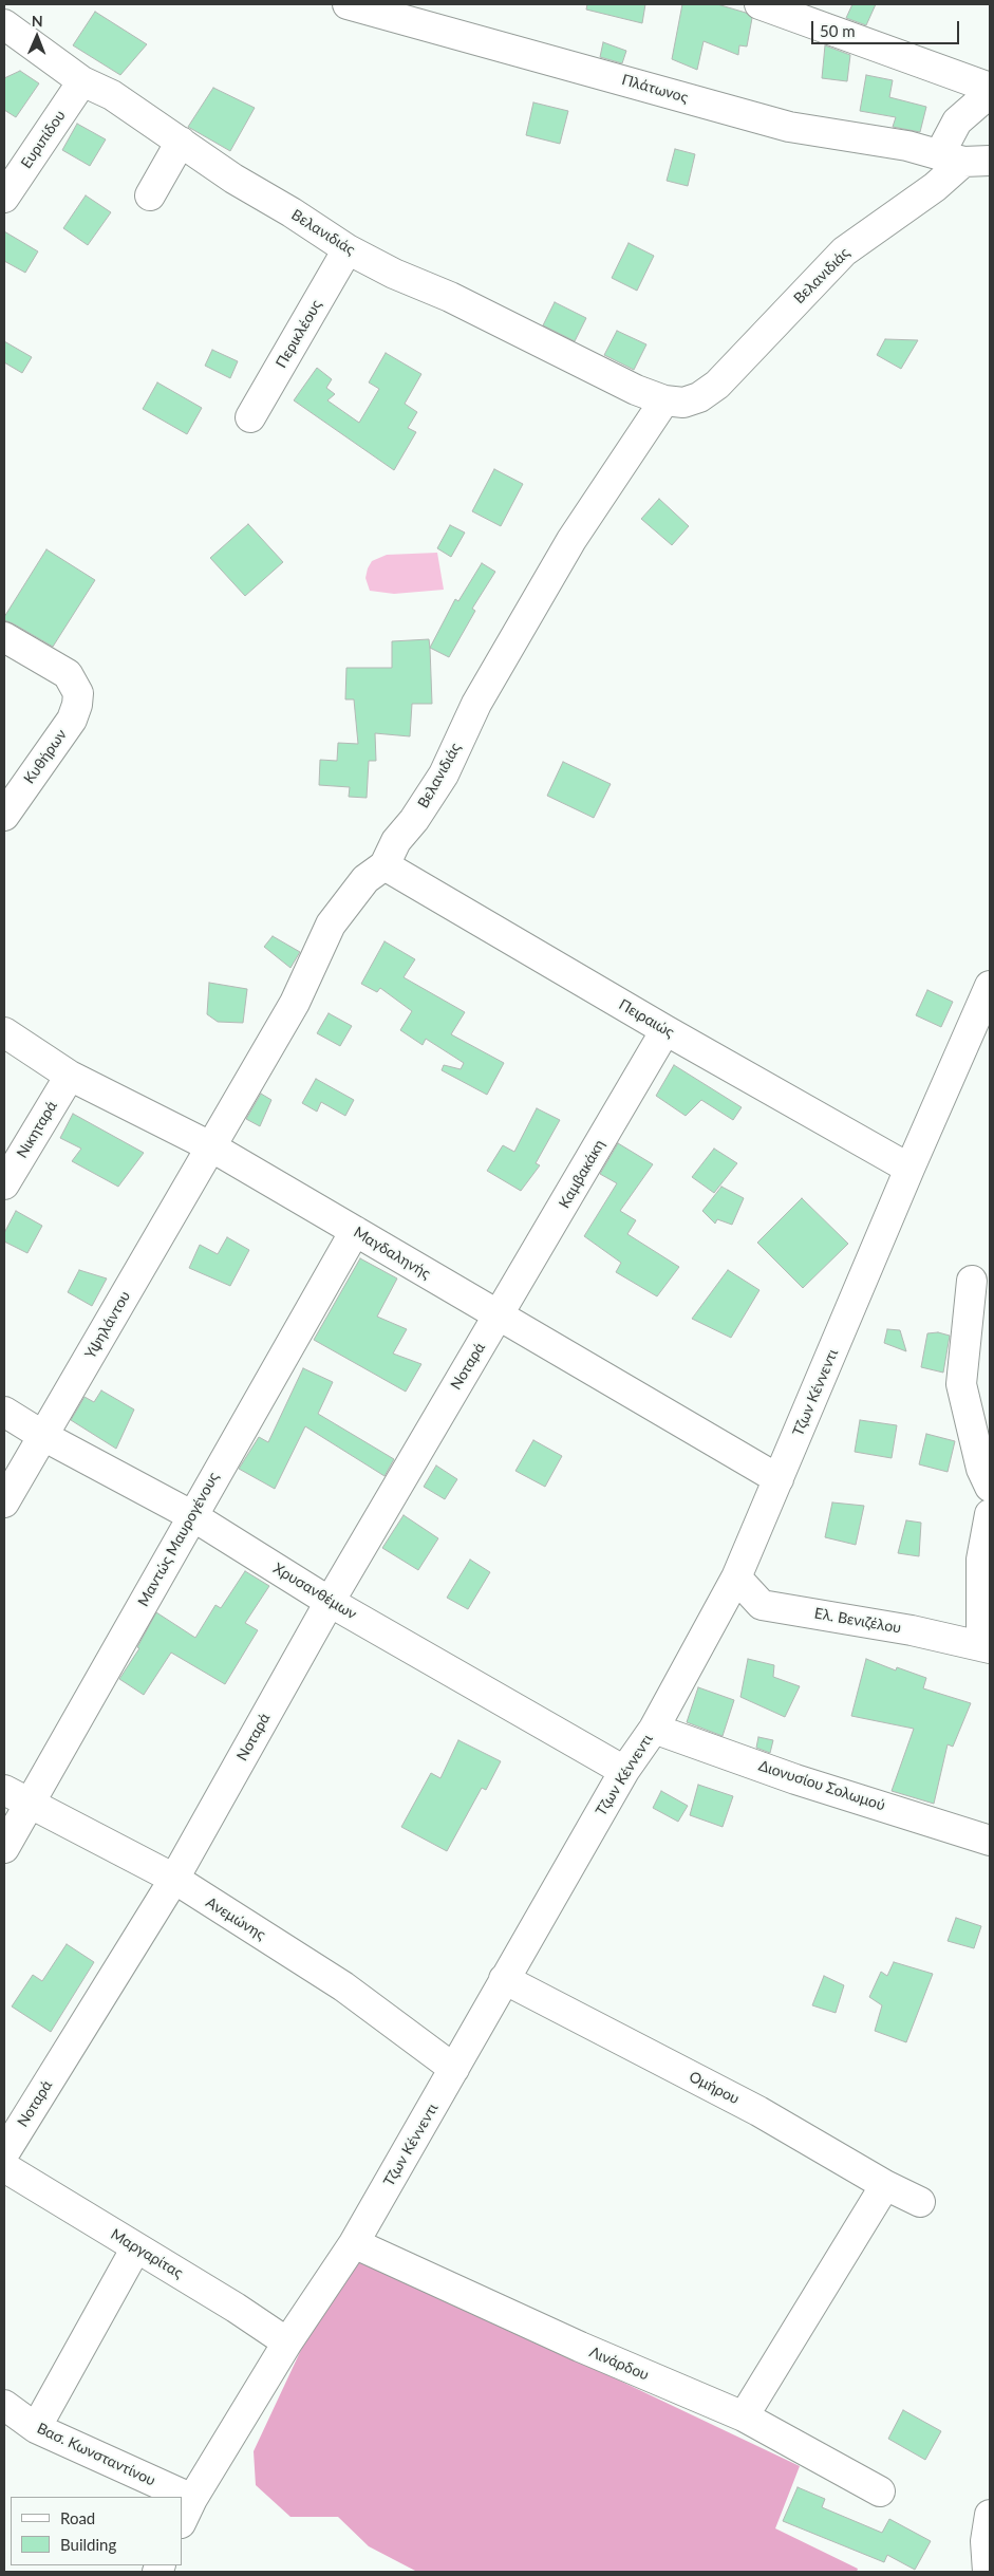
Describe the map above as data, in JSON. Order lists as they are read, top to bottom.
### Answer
{
  "streets": {
    "street": [
      "Πλάτωνος",
      "Ευριπίδου",
      "Βελανιδιάς",
      "Περικλέους",
      "Κυθήρων",
      "Πειραιώς",
      "Νικηταρά",
      "Καμβακάκη",
      "Μαγδαληνής",
      "Υψηλάντου",
      "Νοταρά",
      "Τζων Κέννεντι",
      "Μαντώς Μαυρογένους",
      "Χρυσανθέμων",
      "Ελ. Βενιζέλου",
      "Διονυσίου Σολωμού",
      "Ανεμώνης",
      "Ομήρου",
      "Μαργαρίτας",
      "Λινάρδου",
      "Βασ. Κωνσταντίνου"
    ]
  },
  "crossings": [
    ["Πλάτωνος", "Βελανιδιάς"],
    ["Ευριπίδου", "Βελανιδιάς"],
    ["Βελανιδιάς", "Περικλέους"],
    ["Βελανιδιάς", "Πειραιώς"],
    ["Βελανιδιάς", "Μαγδαληνής"],
    ["Βελανιδιάς", "Υψηλάντου"],
    ["Πειραιώς", "Καμβακάκη"],
    ["Πειραιώς", "Τζων Κέννεντι"],
    ["Νικηταρά", "Μαγδαληνής"],
    ["Καμβακάκη", "Μαγδαληνής"],
    ["Καμβακάκη", "Νοταρά"],
    ["Μαγδαληνής", "Υψηλάντου"],
    ["Μαγδαληνής", "Νοταρά"],
    ["Μαγδαληνής", "Τζων Κέννεντι"],
    ["Μαγδαληνής", "Μαντώς Μαυρογένους"],
    ["Υψηλάντου", "Χρυσανθέμων"],
    ["Νοταρά", "Χρυσανθέμων"],
    ["Νοταρά", "Ανεμώνης"],
    ["Τζων Κέννεντι", "Χρυσανθέμων"],
    ["Τζων Κέννεντι", "Ελ. Βενιζέλου"],
    ["Τζων Κέννεντι", "Διονυσίου Σολωμού"],
    ["Τζων Κέννεντι", "Ανεμώνης"],
    ["Τζων Κέννεντι", "Ομήρου"],
    ["Τζων Κέννεντι", "Μαργαρίτας"],
    ["Τζων Κέννεντι", "Λινάρδου"],
    ["Μαντώς Μαυρογένους", "Χρυσανθέμων"],
    ["Μαντώς Μαυρογένους", "Ανεμώνης"]
  ],
  "legend": ["Road", "Building"],
  "scale_bar": "50 m",
  "north": "top"
}
